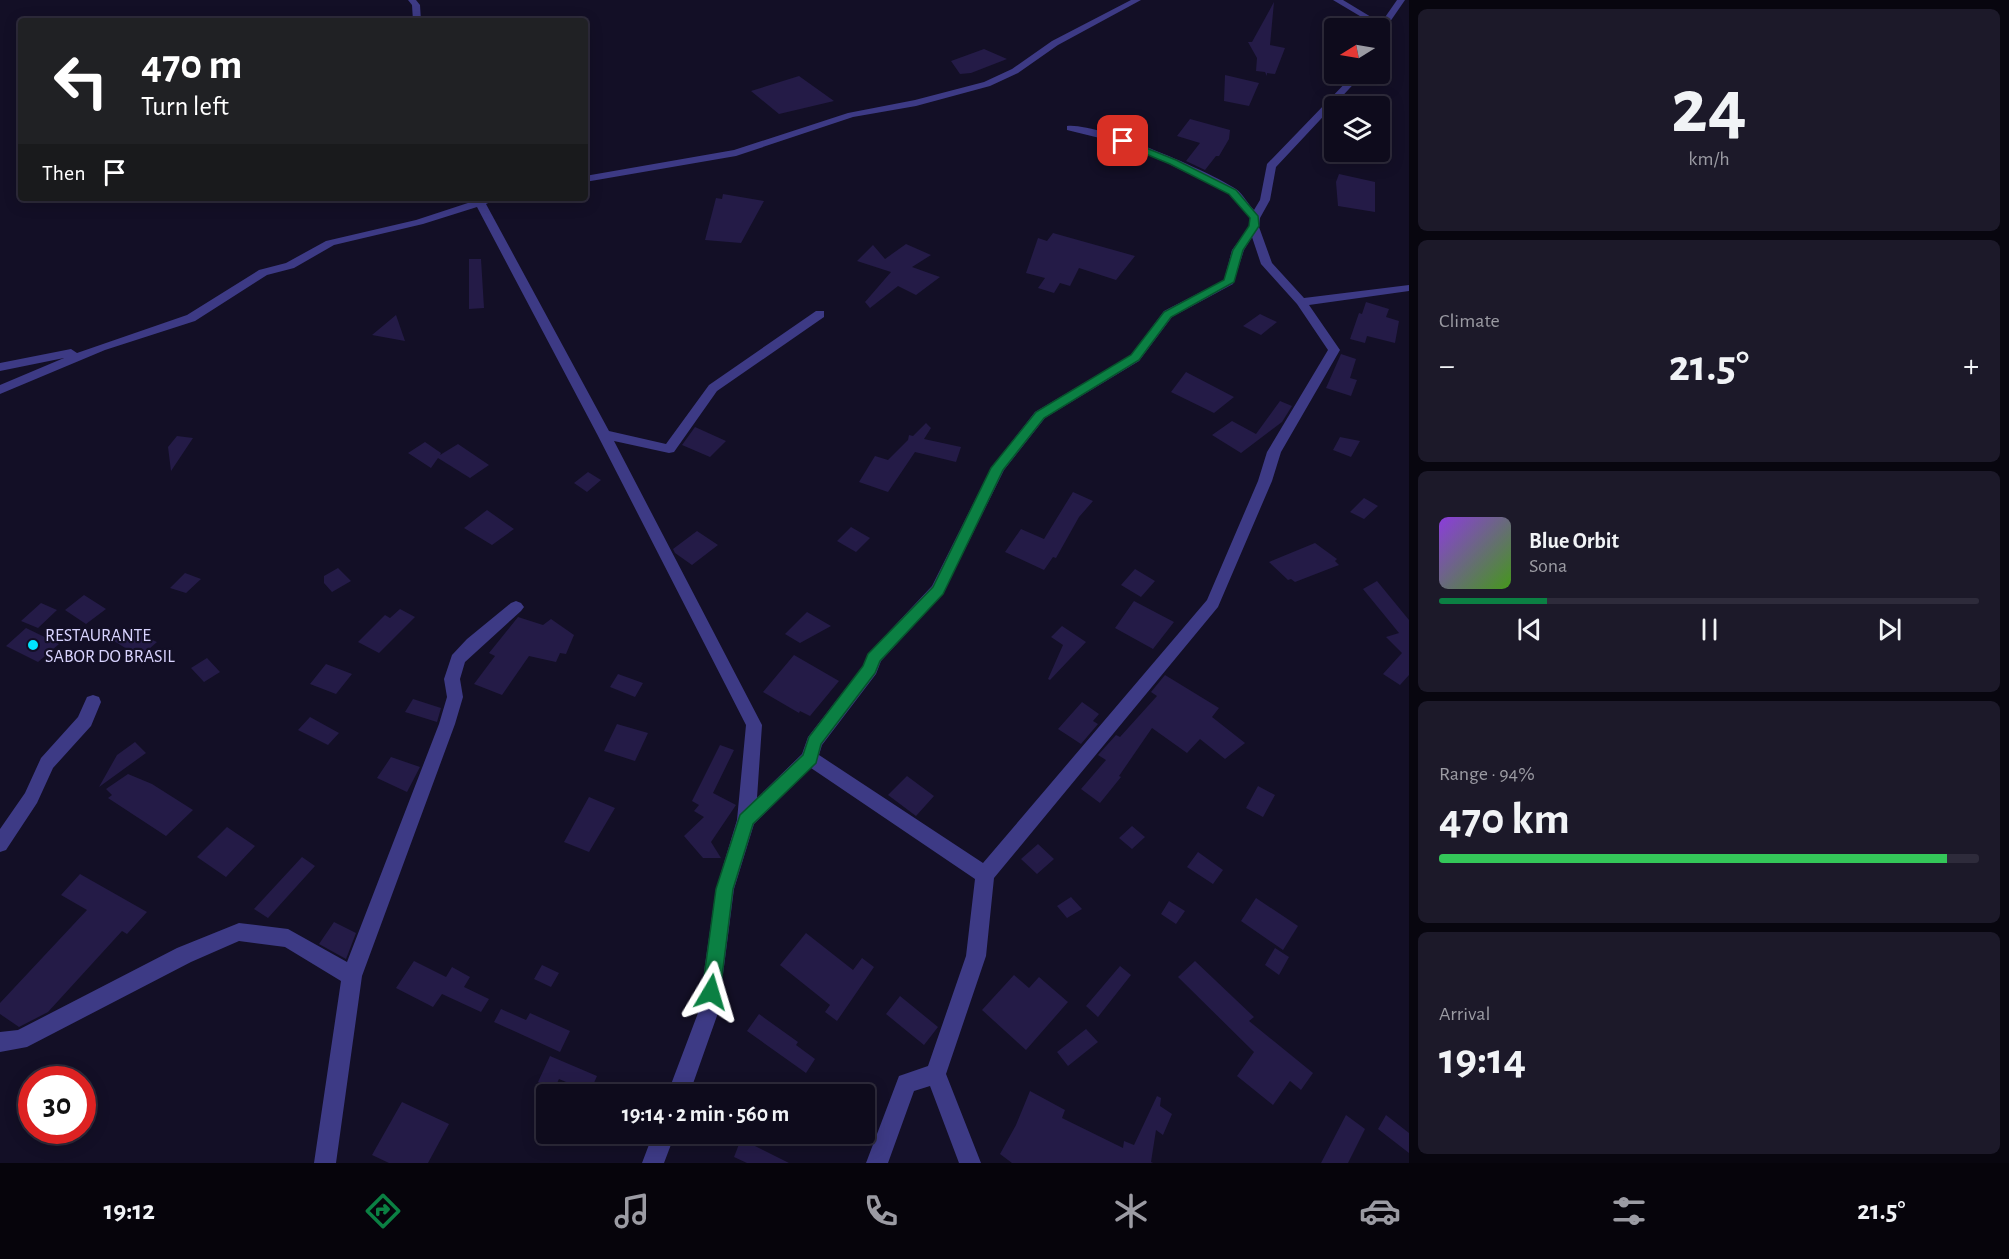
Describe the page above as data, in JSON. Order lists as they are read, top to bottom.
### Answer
{
  "places": ["RESTAURANTE SABOR DO BRASIL"],
  "north": "left",
  "page": {
    "tile": [
      ["24", "km/h"],
      "Climate",
      ["Range · 94%", "470 km"],
      ["Arrival", "19:14"]
    ],
    "turn": ["470 m", "Turn left"],
    "then": "Then",
    "heat": ["−", "21.5°", "+"],
    "song": ["Blue Orbit", "Sona"],
    "limit": "30",
    "trip": "19:14 · 2 min · 560 m",
    "tabs": ["19:12", "21.5°"]
  }
}
